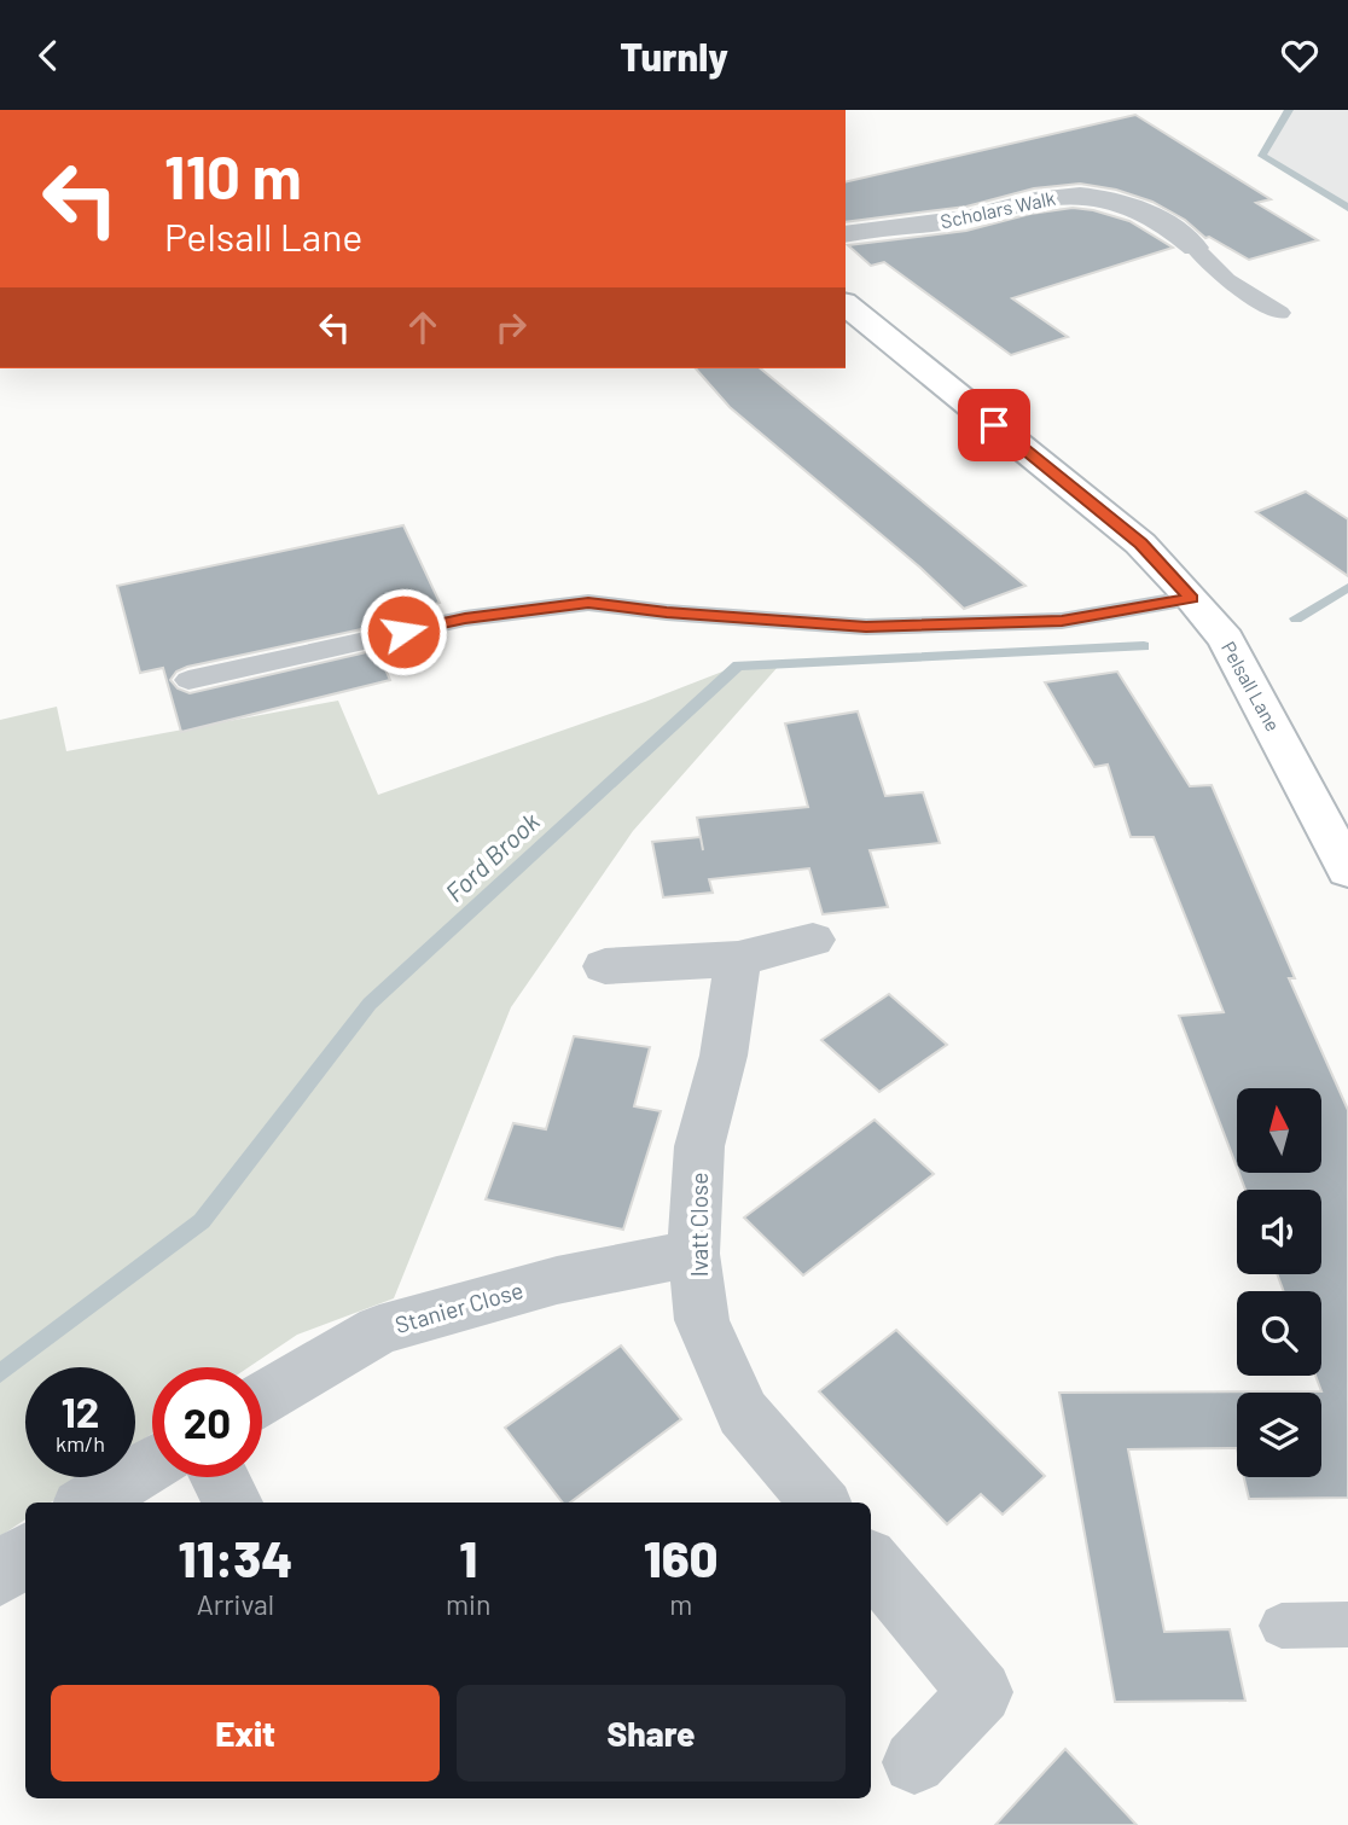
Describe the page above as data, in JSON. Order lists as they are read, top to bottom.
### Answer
{
  "streets": {
    "main road": ["Pelsall Lane"],
    "street": ["Scholars Walk", "Ivatt Close", "Stanier Close"]
  },
  "crossings": [
    ["Ivatt Close", "Stanier Close"]
  ],
  "water": ["Ford Brook"],
  "north": "top",
  "page": {
    "header": "Turnly",
    "turn": ["110 m", "Pelsall Lane"],
    "speed": "12 km/h",
    "limit": "20",
    "eta": [
      "11:34",
      "Arrival",
      "1",
      "min",
      "160",
      "m"
    ],
    "buttons": ["Exit", "Share"]
  }
}
